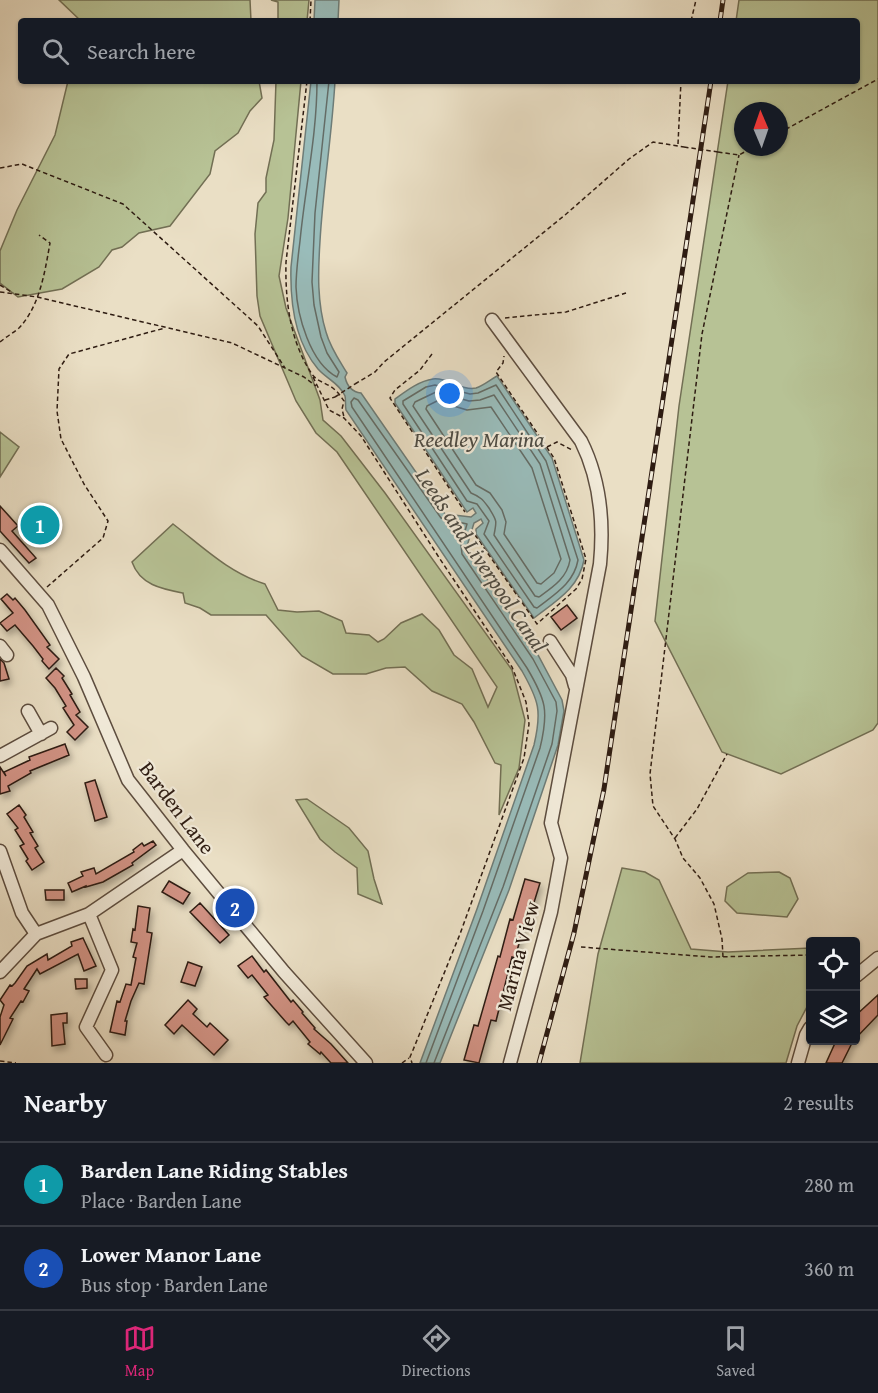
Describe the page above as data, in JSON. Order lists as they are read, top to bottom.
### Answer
{
  "streets": {
    "street": ["Barden Lane", "Marina View"]
  },
  "water": ["Reedley Marina", "Leeds and Liverpool Canal"],
  "north": "top",
  "page": {
    "search": "Search here",
    "pins": ["1", "2"],
    "heading": ["Nearby", "2 results"],
    "list": [
      {
        "mark": "1",
        "name": "Barden Lane Riding Stables",
        "note": "Place · Barden Lane",
        "value": "280 m"
      },
      {
        "mark": "2",
        "name": "Lower Manor Lane",
        "note": "Bus stop · Barden Lane",
        "value": "360 m"
      }
    ],
    "nav": ["Map", "Directions", "Saved"]
  }
}
